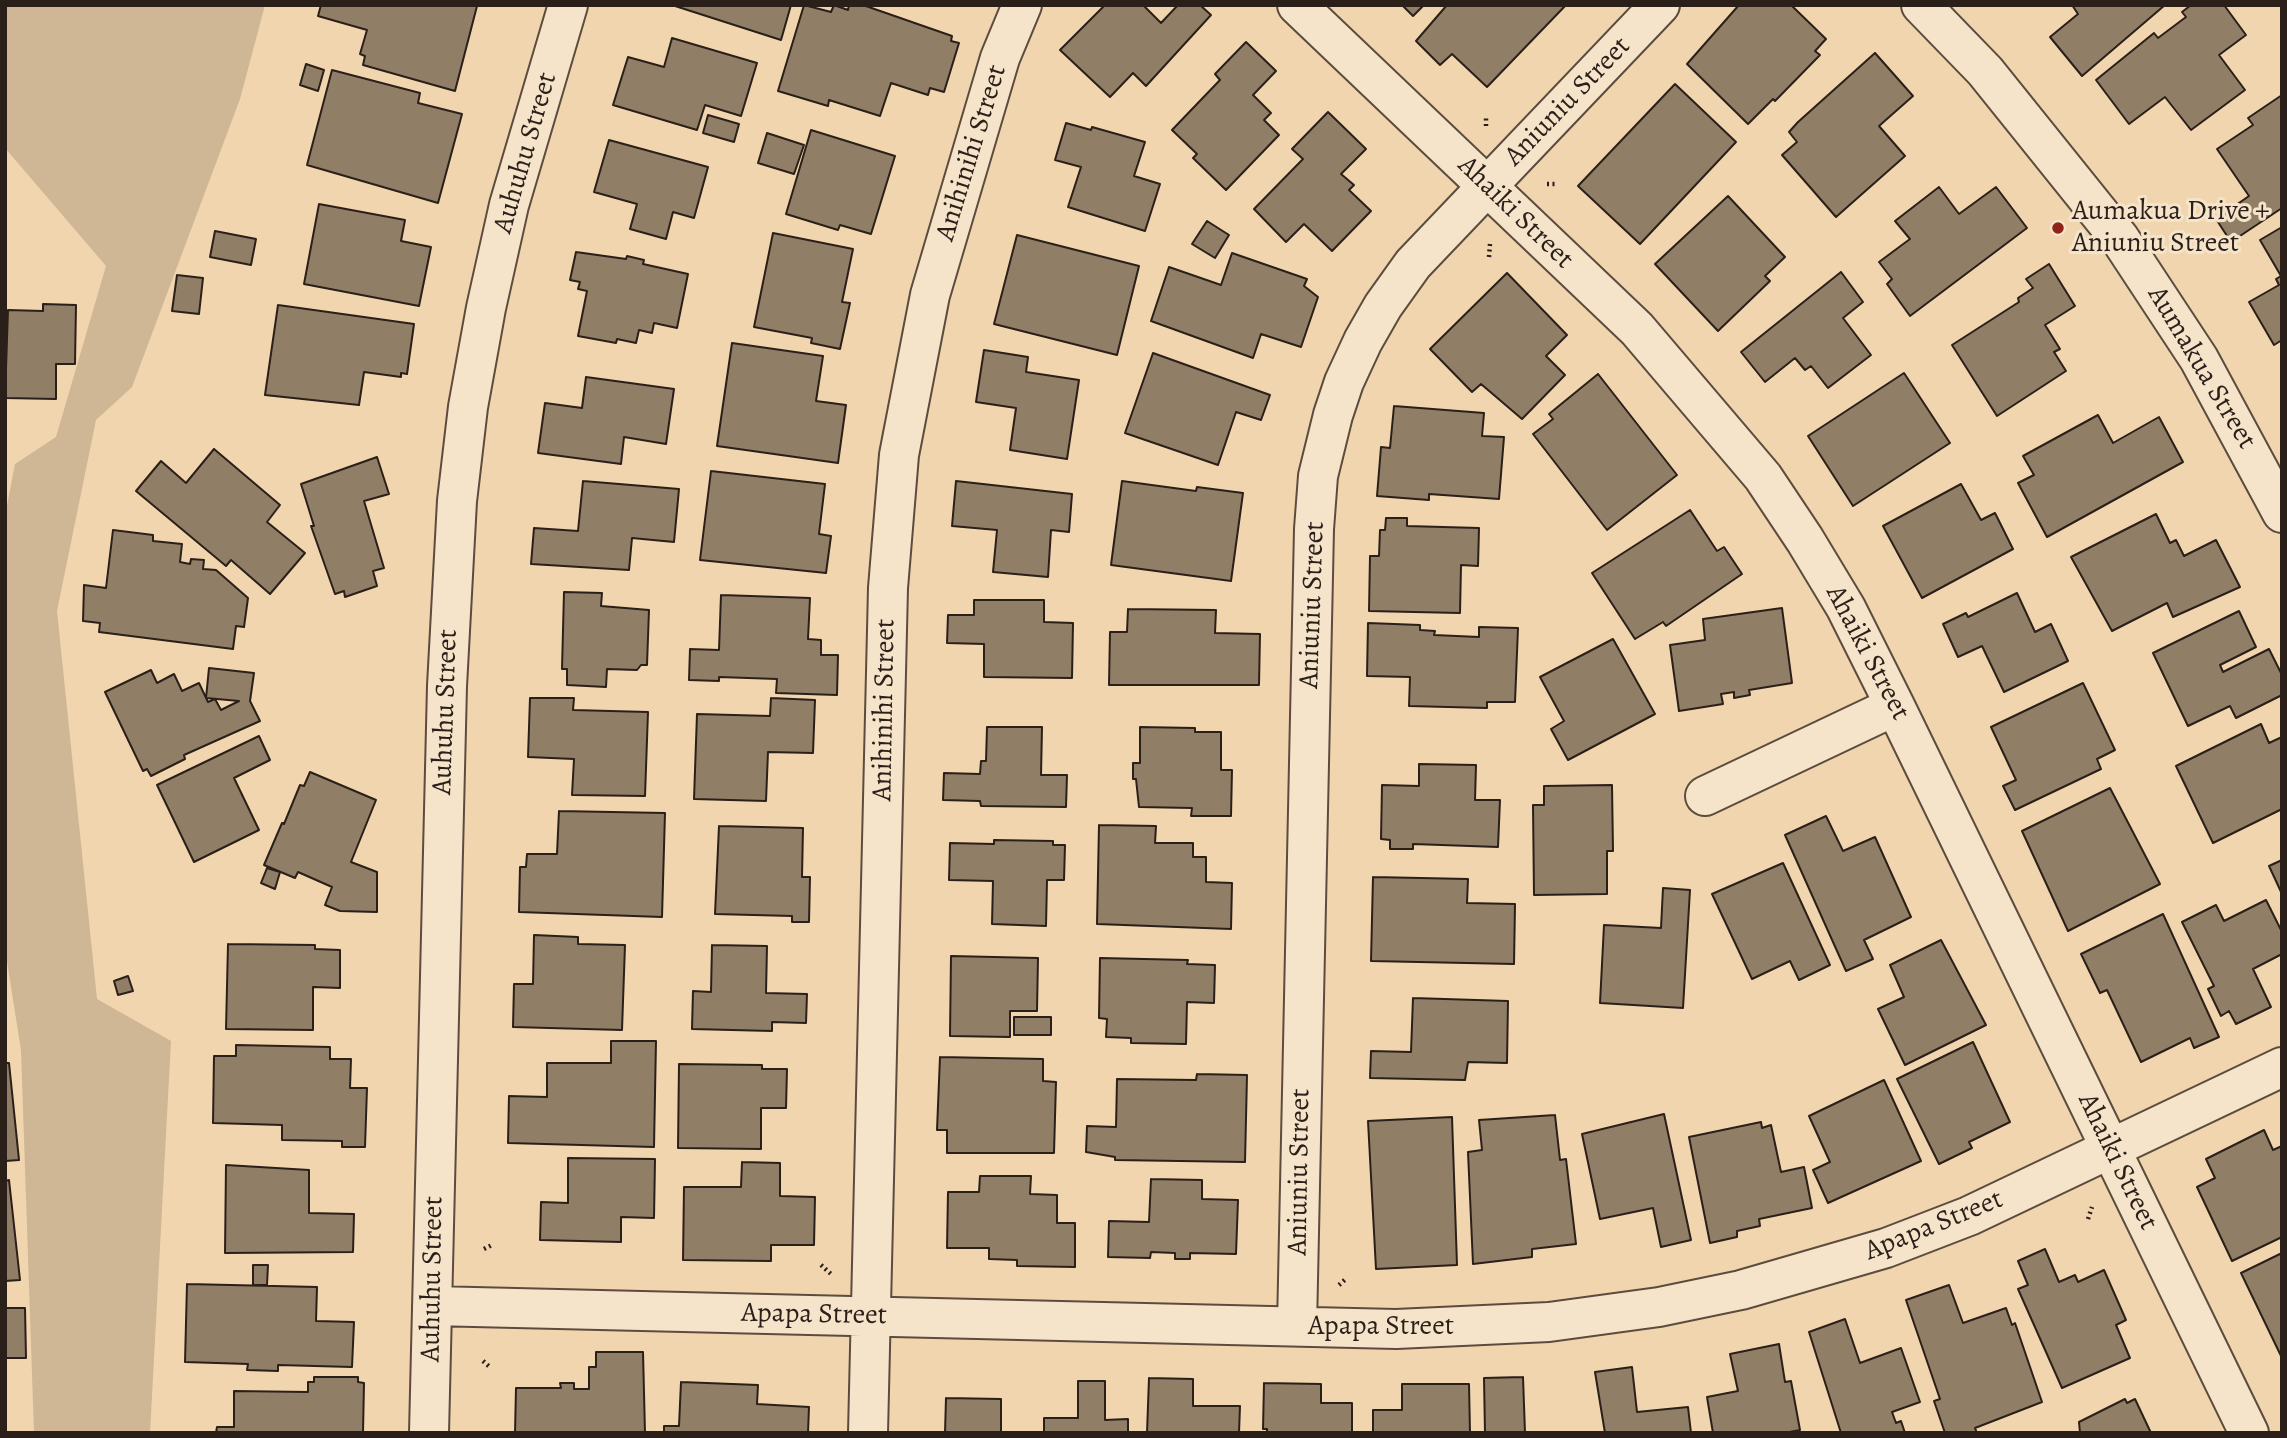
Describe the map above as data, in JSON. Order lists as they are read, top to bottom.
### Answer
{
  "streets": {
    "street": [
      "Aniuniu Street",
      "Auhuhu Street",
      "Anihinihi Street",
      "Ahaiki Street",
      "Aumakua Street",
      "Apapa Street"
    ]
  },
  "crossings": [
    ["Aniuniu Street", "Ahaiki Street"],
    ["Aniuniu Street", "Apapa Street"],
    ["Auhuhu Street", "Apapa Street"],
    ["Anihinihi Street", "Apapa Street"],
    ["Ahaiki Street", "Apapa Street"]
  ],
  "places": ["Aumakua Drive + Aniuniu Street"]
}
